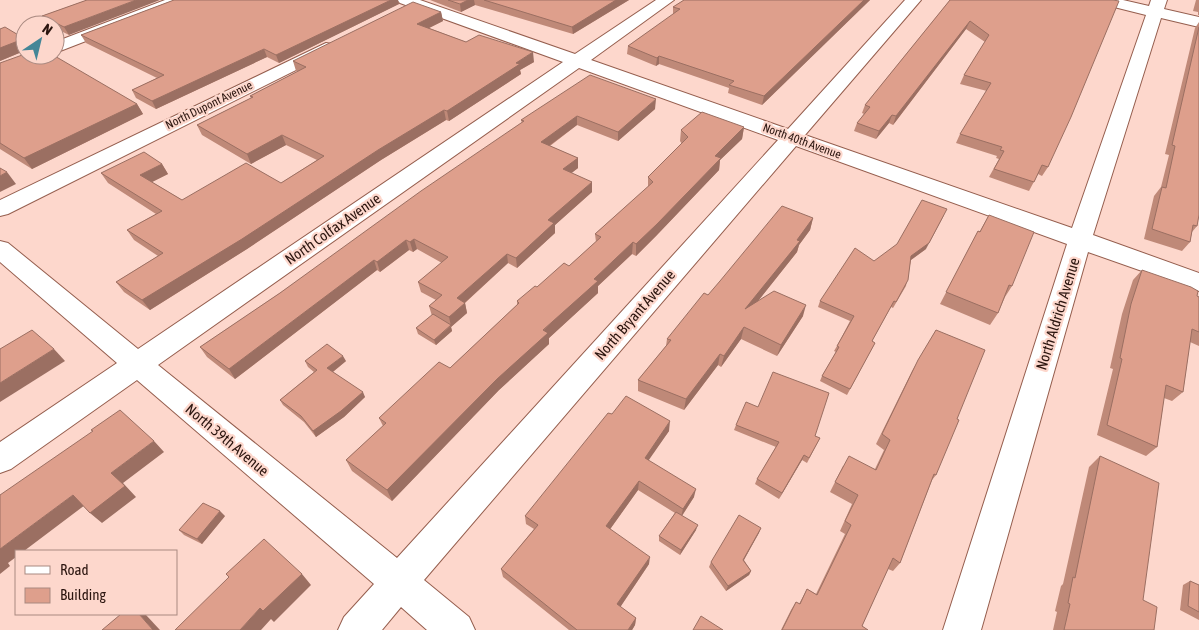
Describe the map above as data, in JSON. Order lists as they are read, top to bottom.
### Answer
{
  "streets": {
    "street": [
      "North Dupont Avenue",
      "North 40th Avenue",
      "North Colfax Avenue",
      "North Aldrich Avenue",
      "North Bryant Avenue",
      "North 39th Avenue"
    ]
  },
  "crossings": [
    ["North 40th Avenue", "North Colfax Avenue"],
    ["North 40th Avenue", "North Aldrich Avenue"],
    ["North 40th Avenue", "North Bryant Avenue"],
    ["North Colfax Avenue", "North 39th Avenue"],
    ["North Bryant Avenue", "North 39th Avenue"]
  ],
  "legend": ["Road", "Building"],
  "north": "top right"
}
